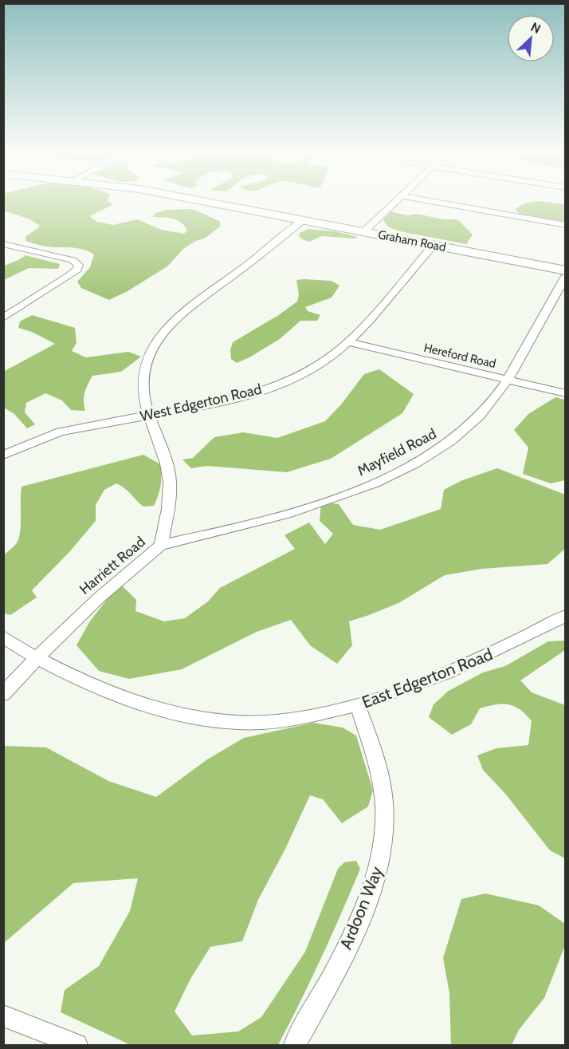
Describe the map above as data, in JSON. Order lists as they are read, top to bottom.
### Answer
{
  "streets": {
    "main road": ["Graham Road"],
    "street": [
      "Hereford Road",
      "West Edgerton Road",
      "Mayfield Road",
      "Harriett Road",
      "East Edgerton Road",
      "Ardoon Way"
    ]
  },
  "crossings": [
    ["Graham Road", "West Edgerton Road"],
    ["Graham Road", "Harriett Road"],
    ["Hereford Road", "West Edgerton Road"],
    ["Hereford Road", "Mayfield Road"],
    ["West Edgerton Road", "Harriett Road"],
    ["Mayfield Road", "Harriett Road"],
    ["Harriett Road", "East Edgerton Road"],
    ["East Edgerton Road", "Ardoon Way"]
  ],
  "north": "top right"
}
